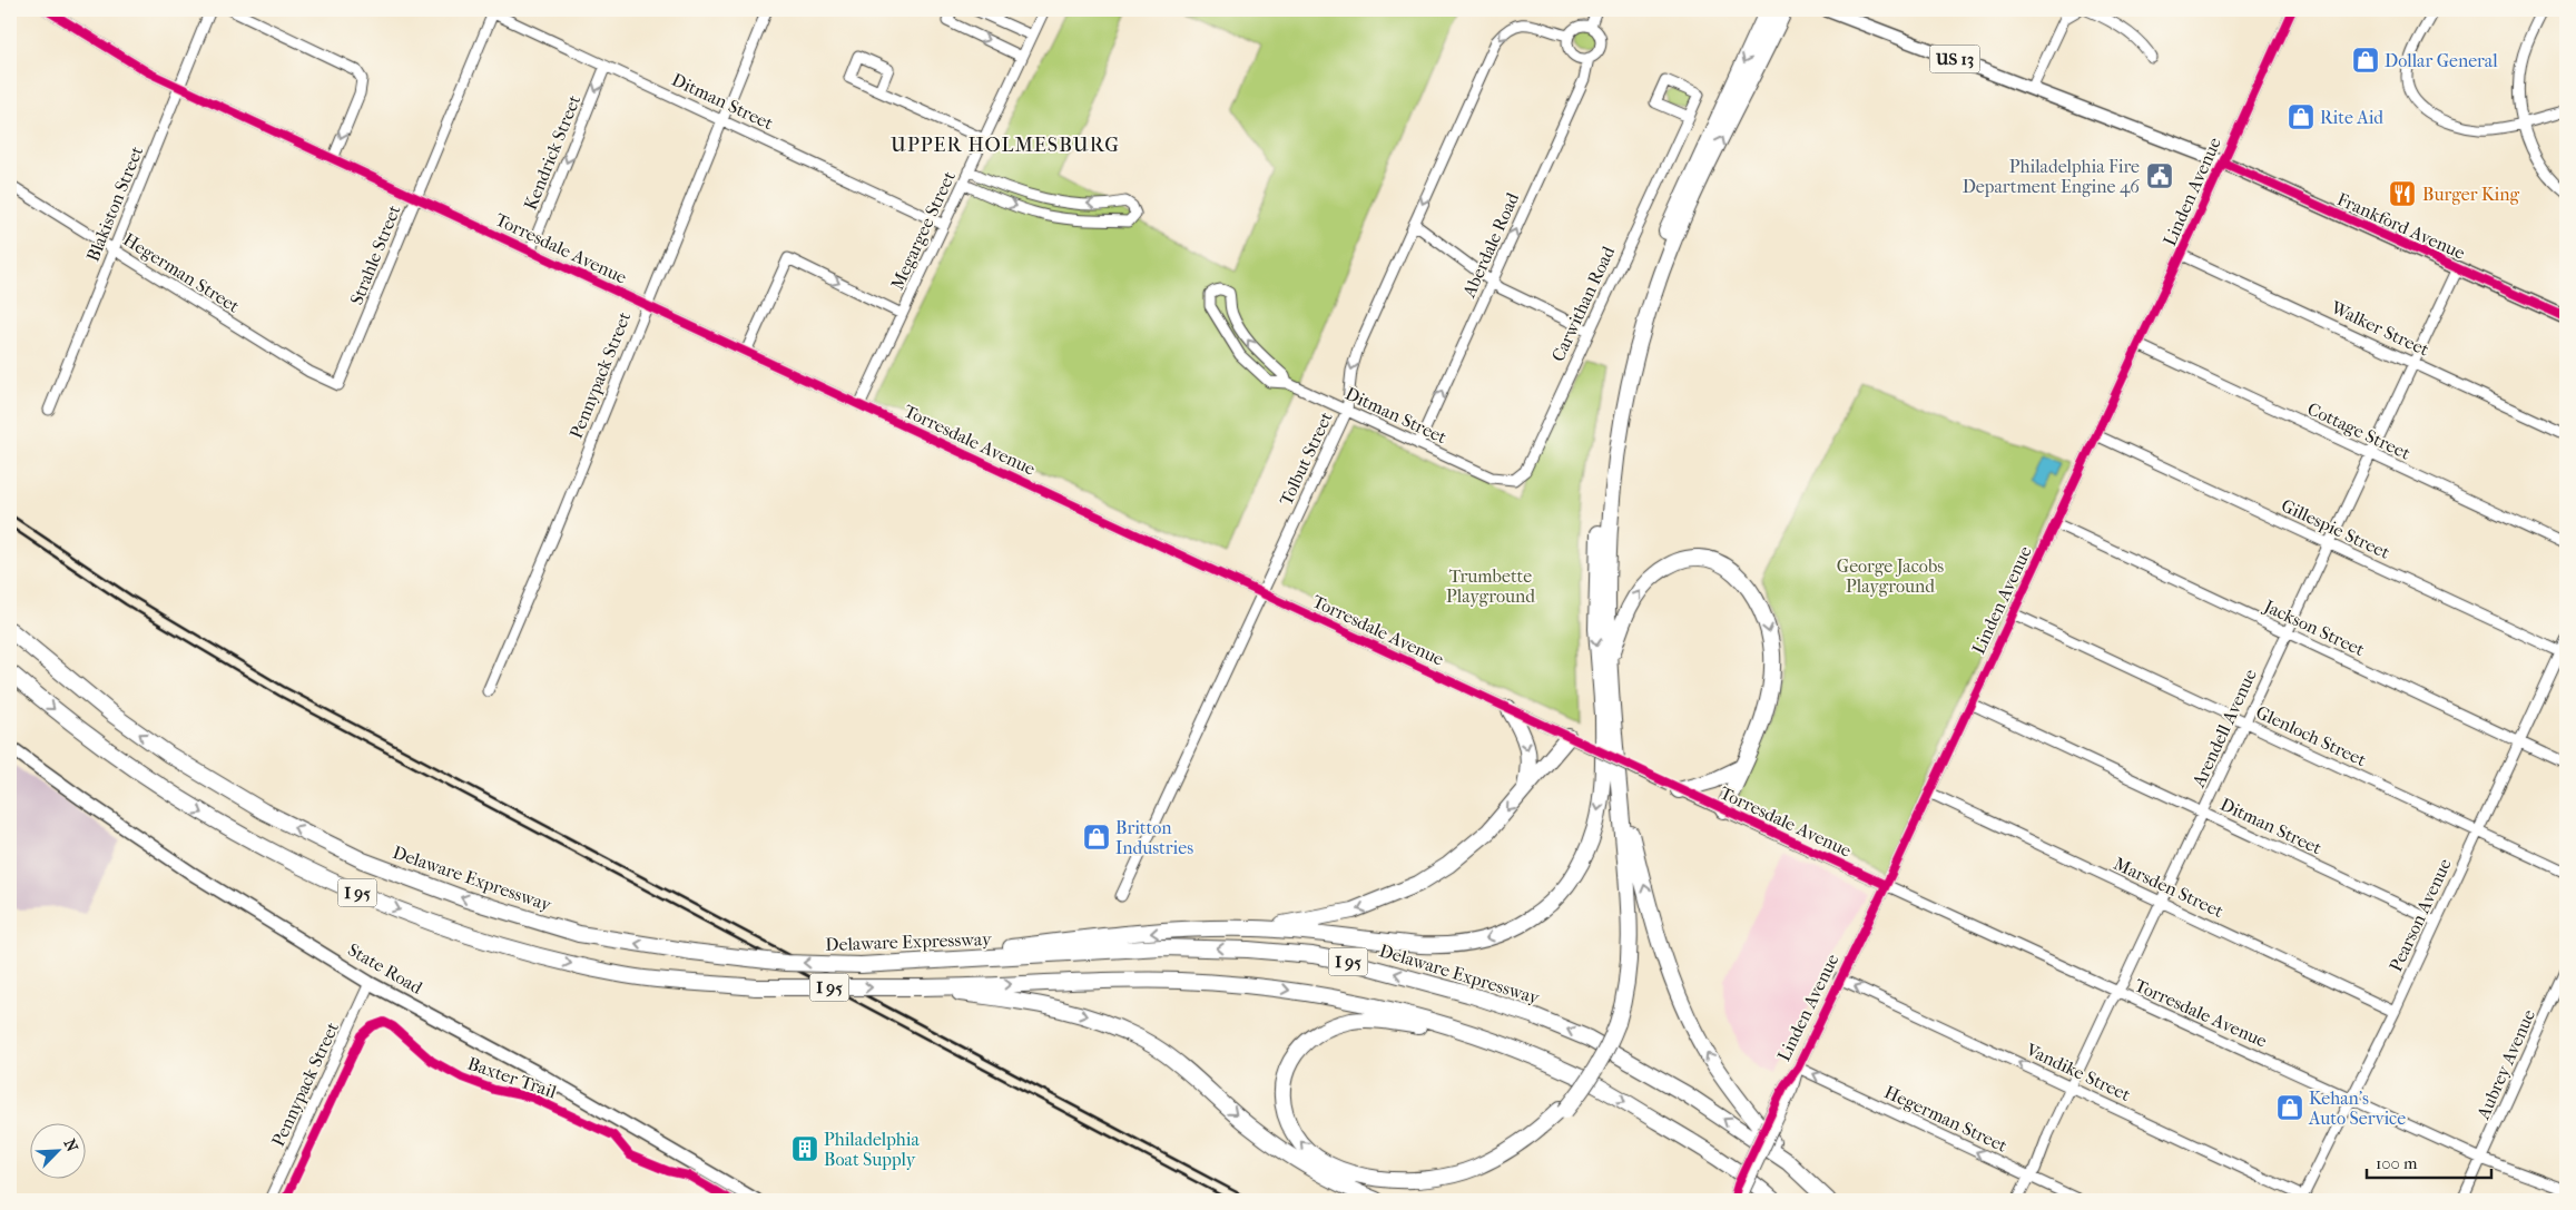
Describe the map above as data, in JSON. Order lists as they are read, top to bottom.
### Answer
{
  "streets": {
    "highway": ["Delaware Expressway", "I 95"],
    "main road": ["US 13", "Frankford Avenue", "State Road"],
    "street": [
      "Ditman Street",
      "Kendrick Street",
      "Linden Avenue",
      "Blakiston Street",
      "Megargee Street",
      "Aberdale Road",
      "Torresdale Avenue",
      "Strahle Street",
      "Hegerman Street",
      "Carwithan Road",
      "Walker Street",
      "Pennypack Street",
      "Cottage Street",
      "Tolbut Street",
      "Gillespie Street",
      "Jackson Street",
      "Arendell Avenue",
      "Glenloch Street",
      "Marsden Street",
      "Pearson Avenue",
      "Aubrey Avenue",
      "Vandike Street"
    ],
    "cycle path": ["Baxter Trail"]
  },
  "crossings": [
    ["Ditman Street", "Kendrick Street"],
    ["Ditman Street", "Linden Avenue"],
    ["Ditman Street", "Megargee Street"],
    ["Ditman Street", "Aberdale Road"],
    ["Ditman Street", "Strahle Street"],
    ["Ditman Street", "Carwithan Road"],
    ["Ditman Street", "Pennypack Street"],
    ["Ditman Street", "Tolbut Street"],
    ["Ditman Street", "Arendell Avenue"],
    ["Ditman Street", "Pearson Avenue"],
    ["Kendrick Street", "Torresdale Avenue"],
    ["Linden Avenue", "Frankford Avenue"],
    ["Linden Avenue", "Torresdale Avenue"],
    ["Linden Avenue", "Hegerman Street"],
    ["Linden Avenue", "Walker Street"],
    ["Linden Avenue", "Cottage Street"],
    ["Linden Avenue", "Gillespie Street"],
    ["Linden Avenue", "Jackson Street"],
    ["Linden Avenue", "Glenloch Street"],
    ["Linden Avenue", "Marsden Street"],
    ["Linden Avenue", "Vandike Street"],
    ["Blakiston Street", "Torresdale Avenue"],
    ["Blakiston Street", "Hegerman Street"],
    ["Frankford Avenue", "Arendell Avenue"],
    ["Megargee Street", "Torresdale Avenue"],
    ["Aberdale Road", "Tolbut Street"],
    ["Torresdale Avenue", "Strahle Street"],
    ["Torresdale Avenue", "Pennypack Street"],
    ["Torresdale Avenue", "Tolbut Street"],
    ["Torresdale Avenue", "Arendell Avenue"],
    ["Torresdale Avenue", "Pearson Avenue"],
    ["Torresdale Avenue", "Aubrey Avenue"],
    ["Strahle Street", "Hegerman Street"],
    ["Hegerman Street", "Arendell Avenue"],
    ["Walker Street", "Arendell Avenue"],
    ["Pennypack Street", "State Road"],
    ["Cottage Street", "Arendell Avenue"],
    ["Gillespie Street", "Arendell Avenue"],
    ["Gillespie Street", "Pearson Avenue"],
    ["Jackson Street", "Arendell Avenue"],
    ["Jackson Street", "Pearson Avenue"],
    ["Arendell Avenue", "Glenloch Street"],
    ["Arendell Avenue", "Marsden Street"],
    ["Arendell Avenue", "Vandike Street"],
    ["Glenloch Street", "Pearson Avenue"],
    ["Marsden Street", "Pearson Avenue"],
    ["Pearson Avenue", "Vandike Street"]
  ],
  "one_way": [
    "Kendrick Street",
    "Aberdale Road",
    "Hegerman Street",
    "Tolbut Street",
    "Vandike Street"
  ],
  "districts": ["UPPER HOLMESBURG"],
  "parks": ["George Jacobs Playground", "Trumbette Playground"],
  "places": {
    "shop": [
      "Dollar General",
      "Rite Aid",
      "Britton Industries",
      "Kehan's Auto Service"
    ],
    "public building": ["Philadelphia Fire Department Engine 46"],
    "restaurant": ["Burger King"],
    "building": ["Philadelphia Boat Supply"]
  },
  "scale_bar": "100 m",
  "north": "top right"
}
